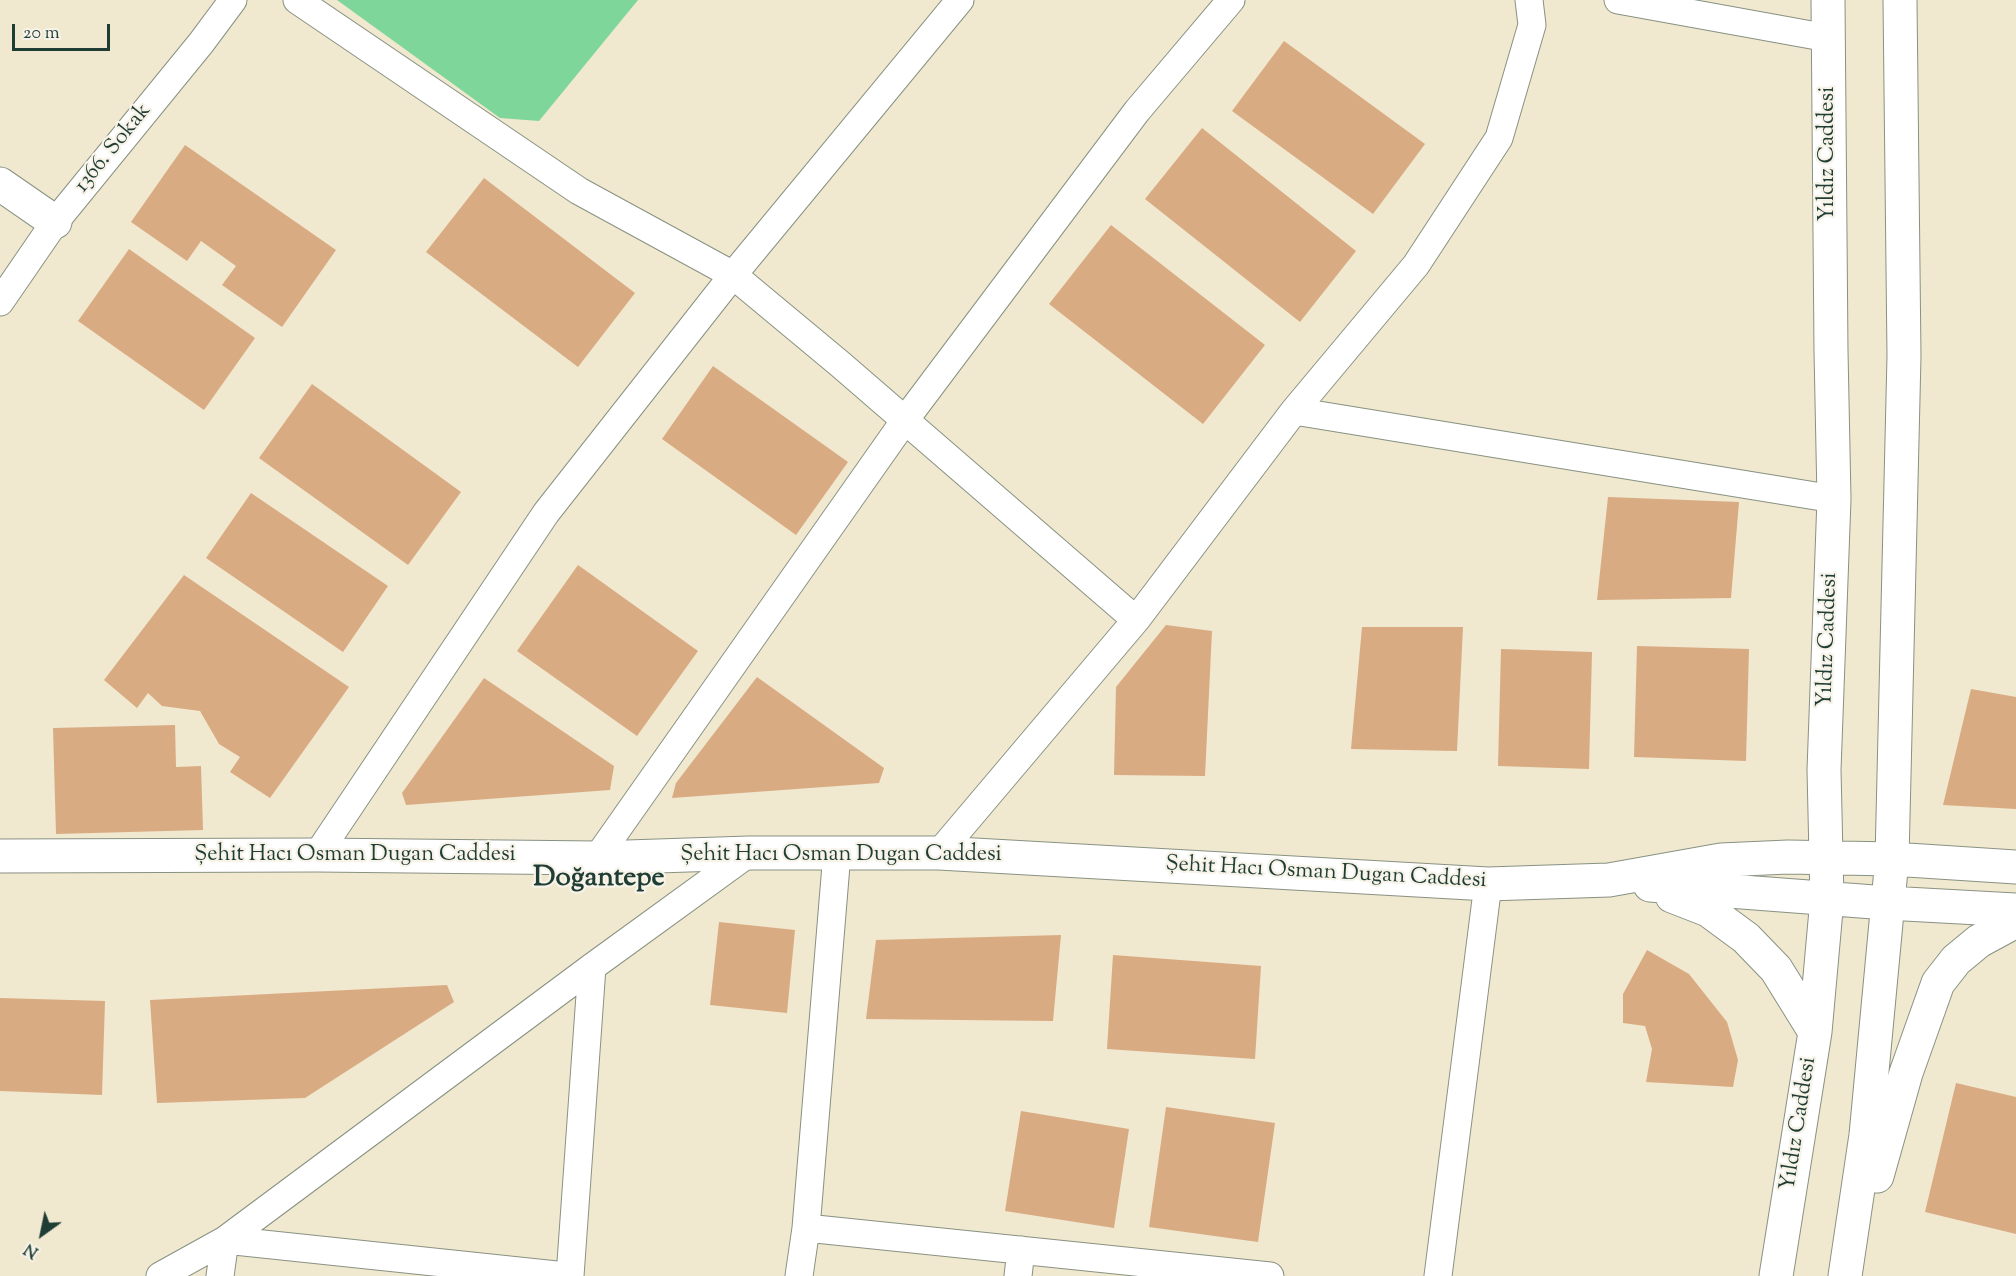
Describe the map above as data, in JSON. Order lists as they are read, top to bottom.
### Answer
{
  "streets": {
    "main road": ["Yıldız Caddesi", "Şehit Hacı Osman Dugan Caddesi"],
    "street": ["1366. Sokak"]
  },
  "districts": ["Doğantepe"],
  "scale_bar": "20 m",
  "north": "bottom left"
}
